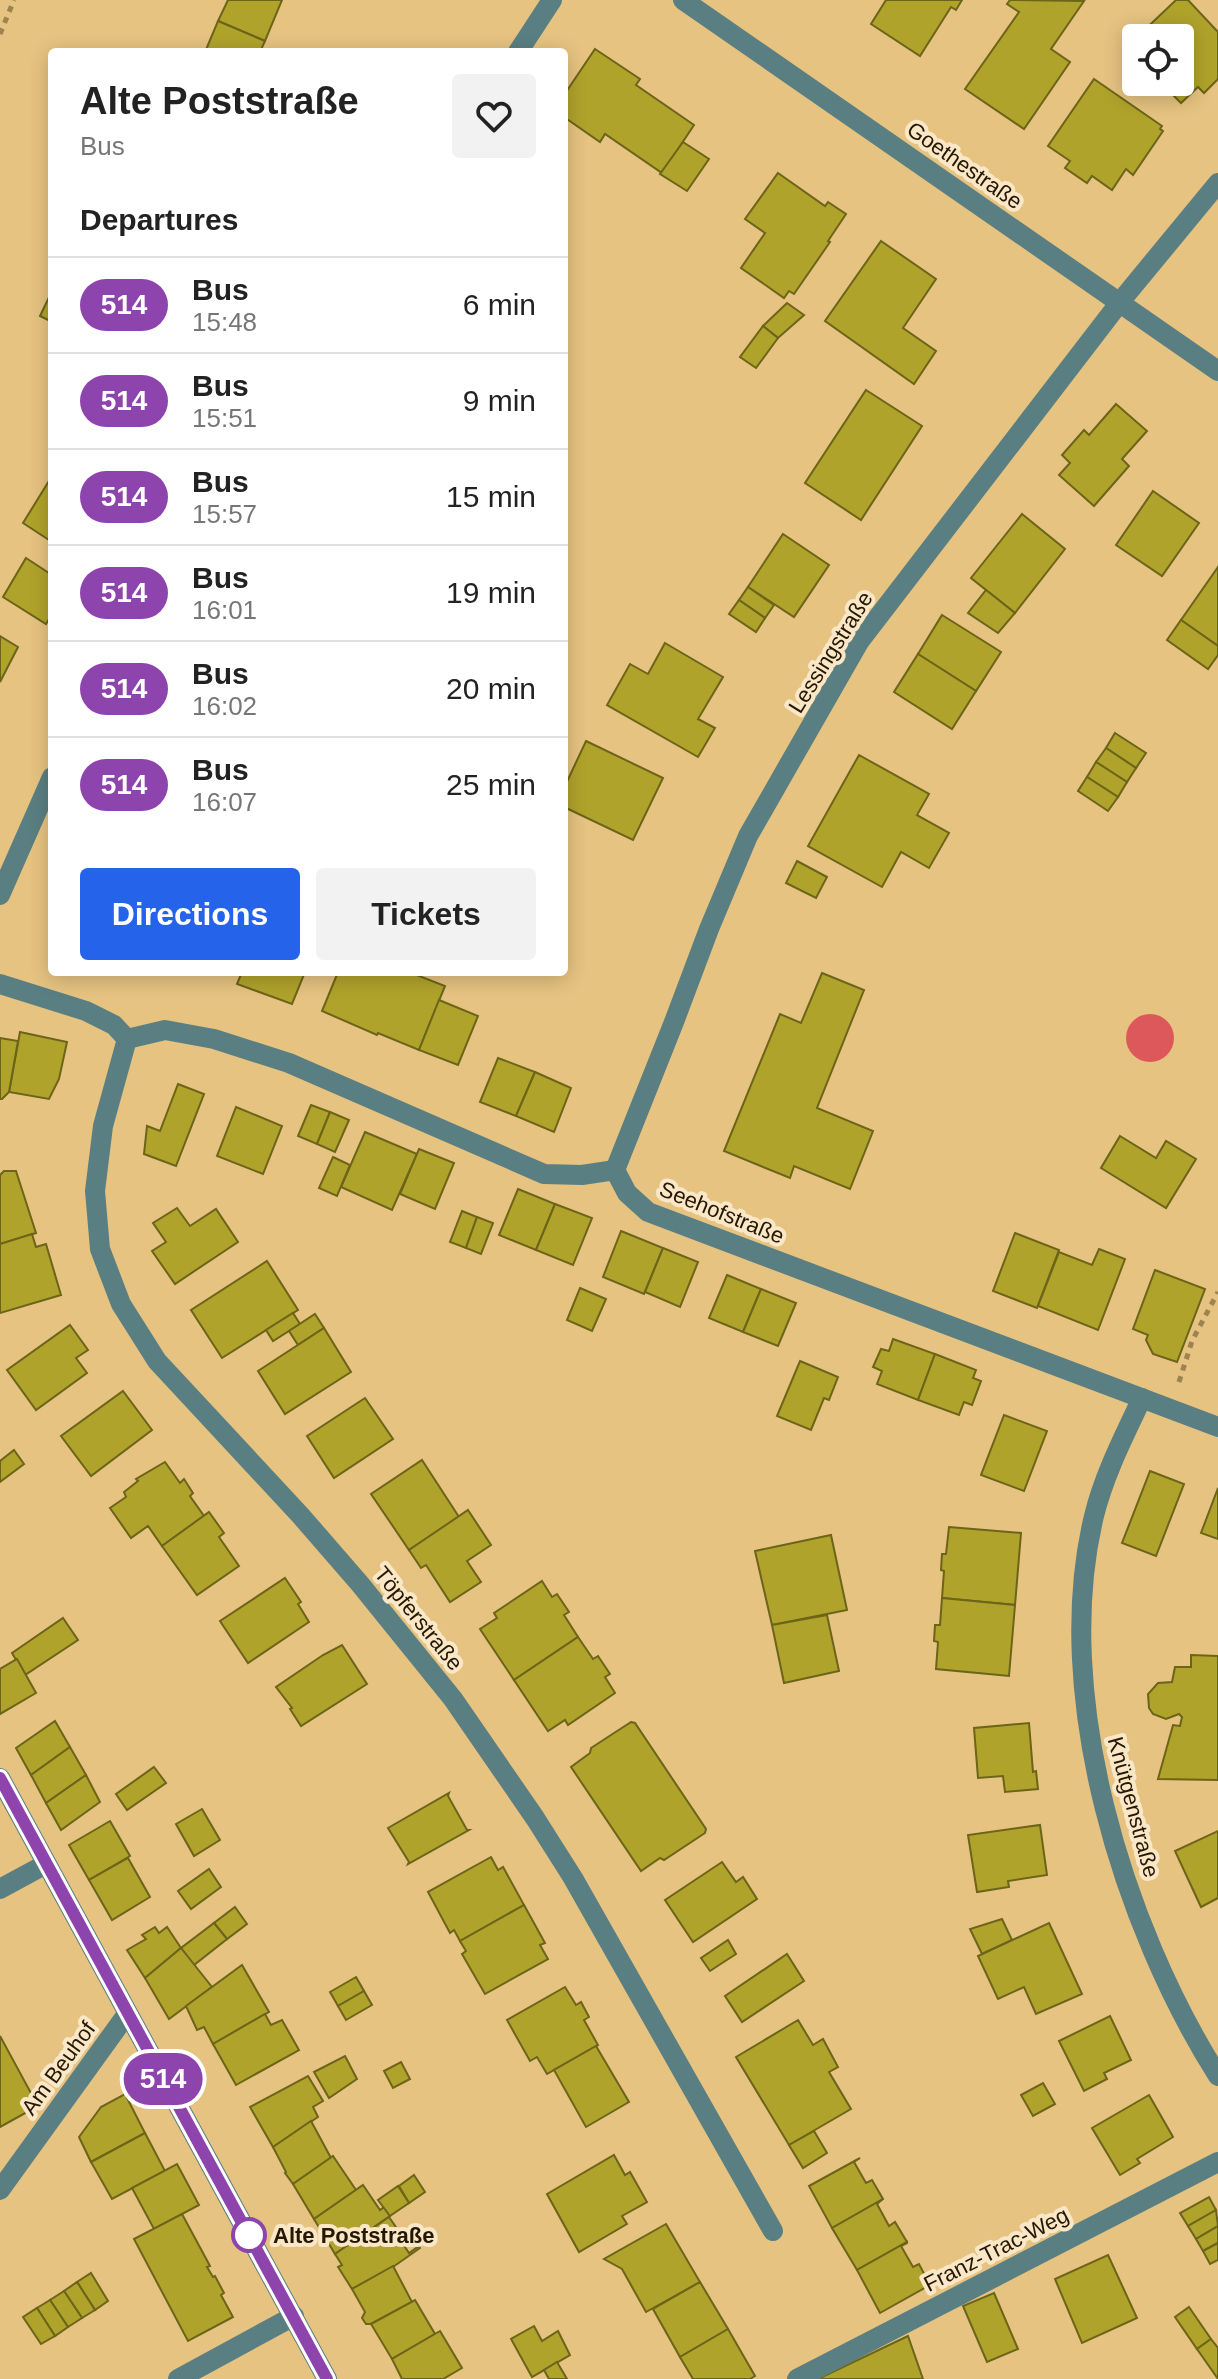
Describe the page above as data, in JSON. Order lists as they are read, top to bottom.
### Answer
{
  "streets": {
    "street": [
      "Goethestraße",
      "Lessingstraße",
      "Seehofstraße",
      "Töpferstraße",
      "Knütgenstraße",
      "Am Beuhof",
      "Franz-Trac-Weg"
    ]
  },
  "crossings": [
    ["Goethestraße", "Lessingstraße"],
    ["Lessingstraße", "Seehofstraße"],
    ["Seehofstraße", "Knütgenstraße"]
  ],
  "places": ["Alte Poststraße"],
  "lines": ["bus line 514"],
  "page": {
    "on_map": "514",
    "heading": [
      ["Alte Poststraße", "Bus"],
      "Departures"
    ],
    "list": [
      {
        "mark": "514",
        "name": "Bus",
        "note": "15:48",
        "value": "6 min"
      },
      {
        "mark": "514",
        "name": "Bus",
        "note": "15:51",
        "value": "9 min"
      },
      {
        "mark": "514",
        "name": "Bus",
        "note": "15:57",
        "value": "15 min"
      },
      {
        "mark": "514",
        "name": "Bus",
        "note": "16:01",
        "value": "19 min"
      },
      {
        "mark": "514",
        "name": "Bus",
        "note": "16:02",
        "value": "20 min"
      },
      {
        "mark": "514",
        "name": "Bus",
        "note": "16:07",
        "value": "25 min"
      }
    ],
    "buttons": ["Directions", "Tickets"]
  }
}
